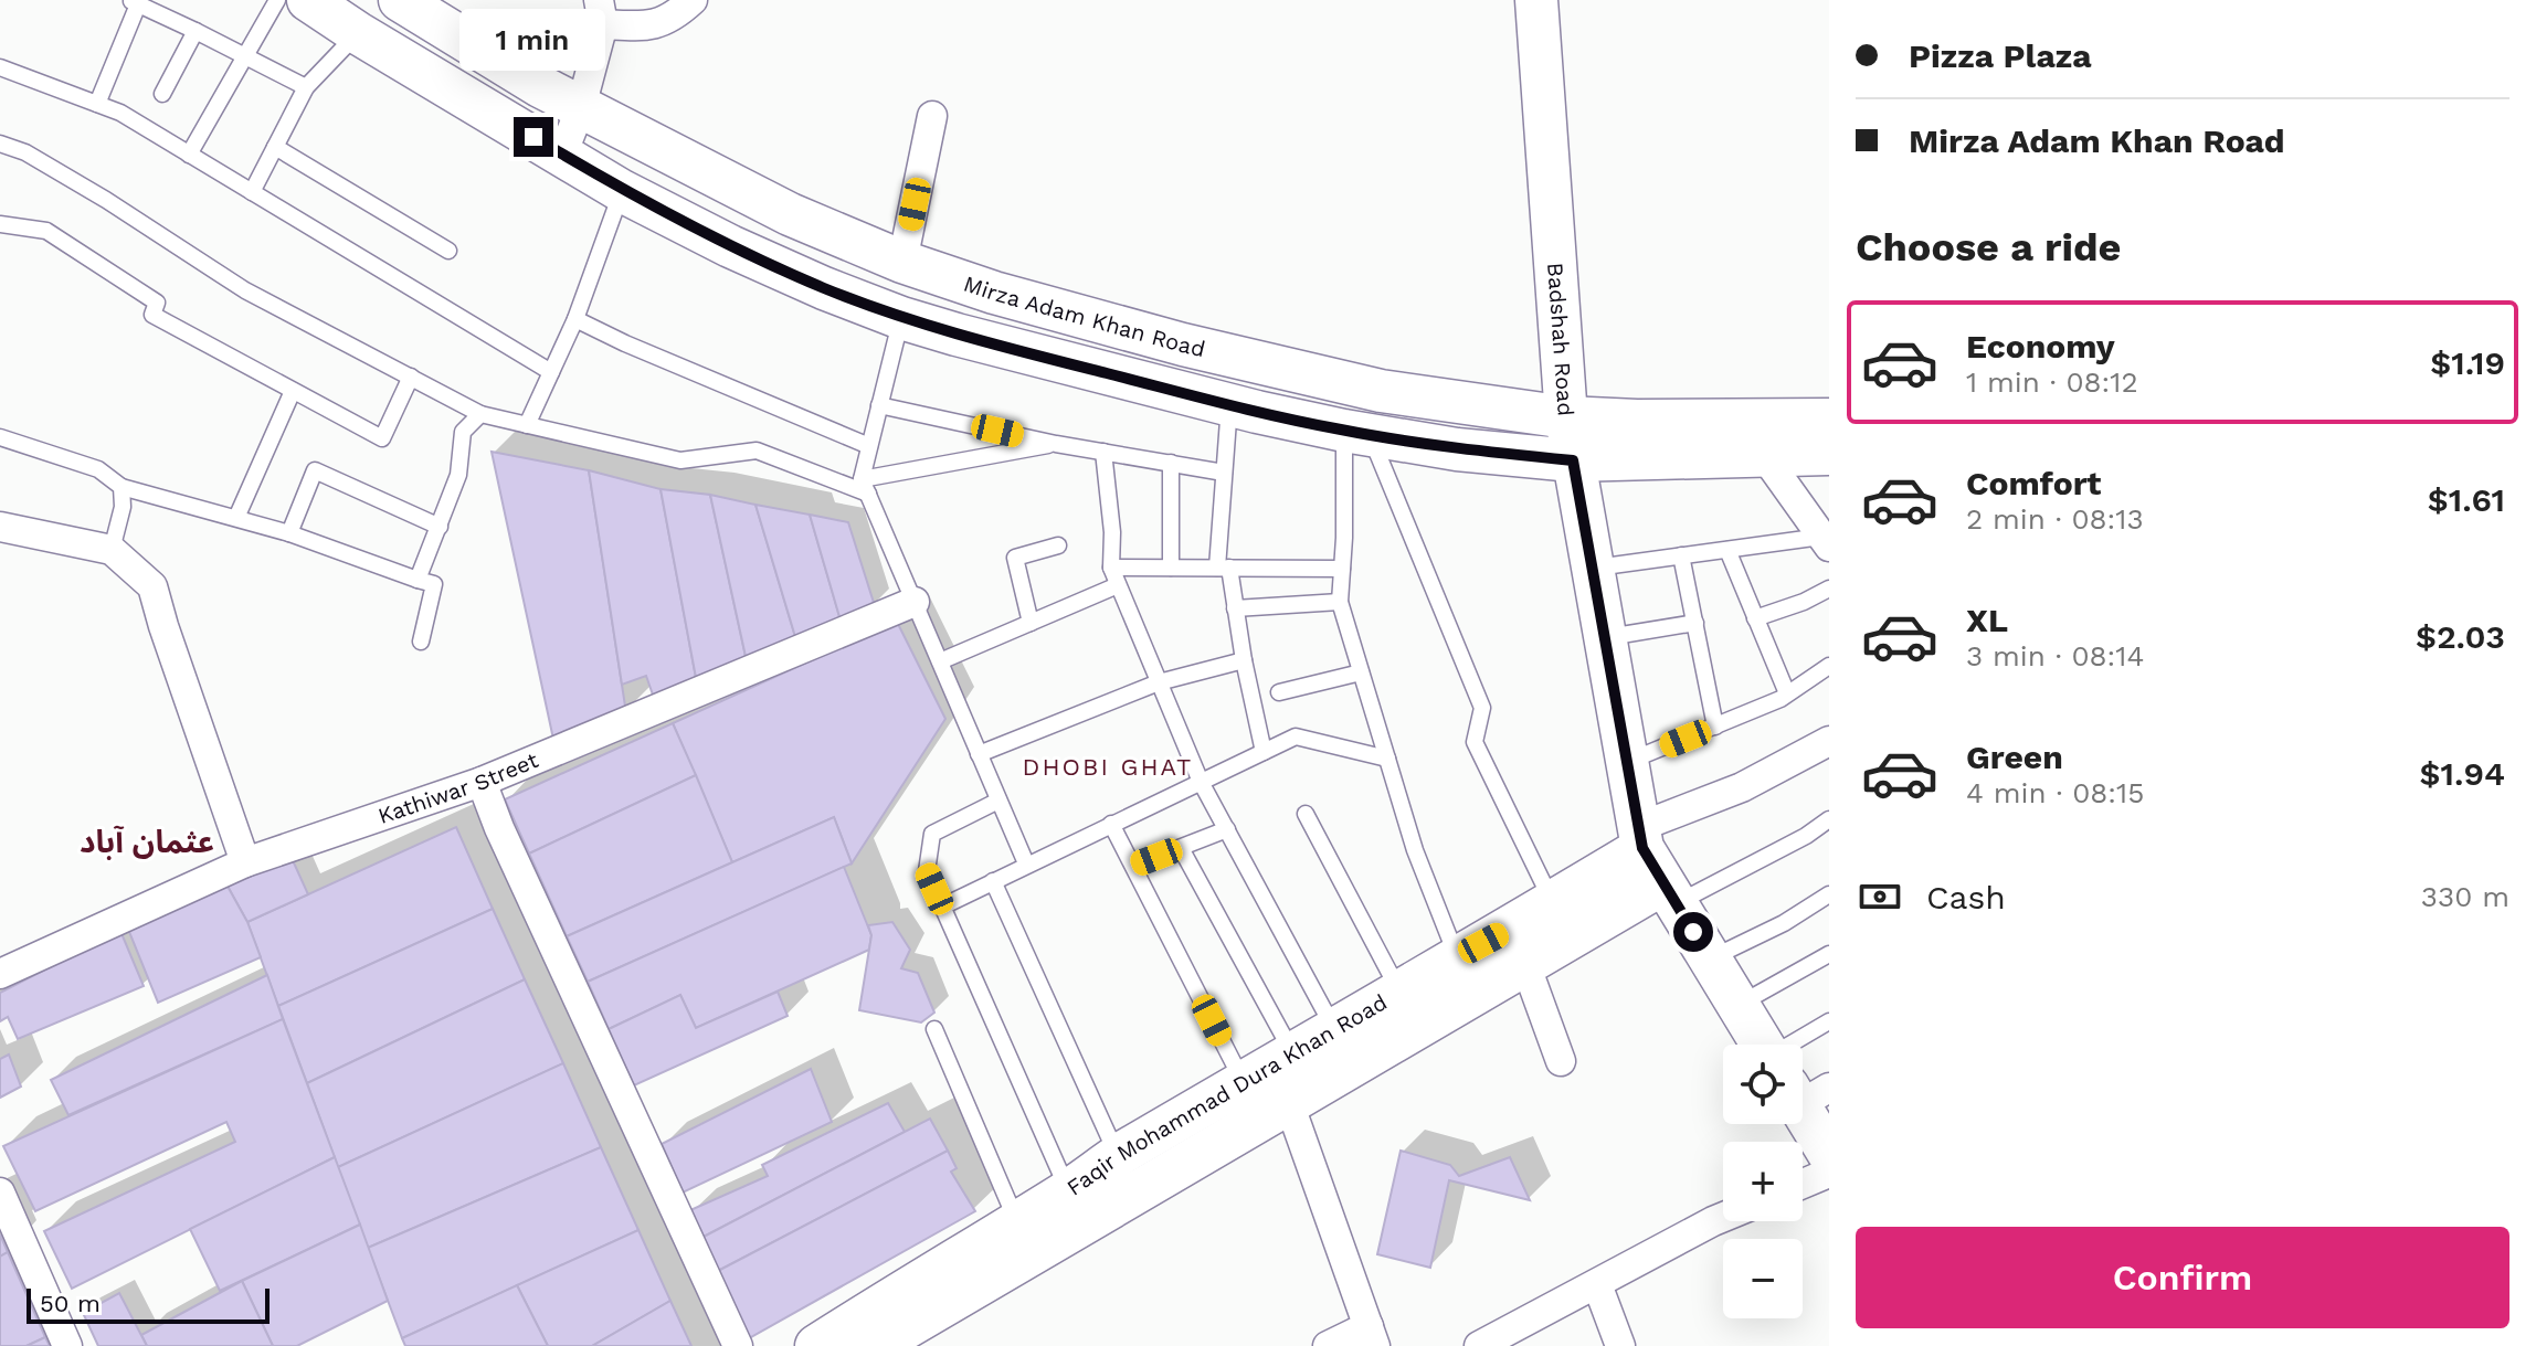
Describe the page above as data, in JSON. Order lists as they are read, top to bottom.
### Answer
{
  "streets": {
    "main road": ["Mirza Adam Khan Road", "Badshah Road", "Faqir Mohammad Dura Khan Road"],
    "street": ["Kathiwar Street"]
  },
  "crossings": [
    ["Mirza Adam Khan Road", "Badshah Road"],
    ["Badshah Road", "Faqir Mohammad Dura Khan Road"]
  ],
  "districts": ["DHOBI GHAT", "عثمان آباد"],
  "scale_bar": "50 m",
  "page": {
    "banner": ["Pizza Plaza", "Mirza Adam Khan Road"],
    "bubble": "1 min",
    "heading": "Choose a ride",
    "list": [
      {
        "name": "Economy",
        "note": "1 min · 08:12",
        "value": "$1.19"
      },
      {
        "name": "Comfort",
        "note": "2 min · 08:13",
        "value": "$1.61"
      },
      {
        "name": "XL",
        "note": "3 min · 08:14",
        "value": "$2.03"
      },
      {
        "name": "Green",
        "note": "4 min · 08:15",
        "value": "$1.94"
      }
    ],
    "pay": ["Cash", "330 m"],
    "map_buttons": ["+", "−"],
    "buttons": "Confirm",
    "scale": "50 m"
  }
}
